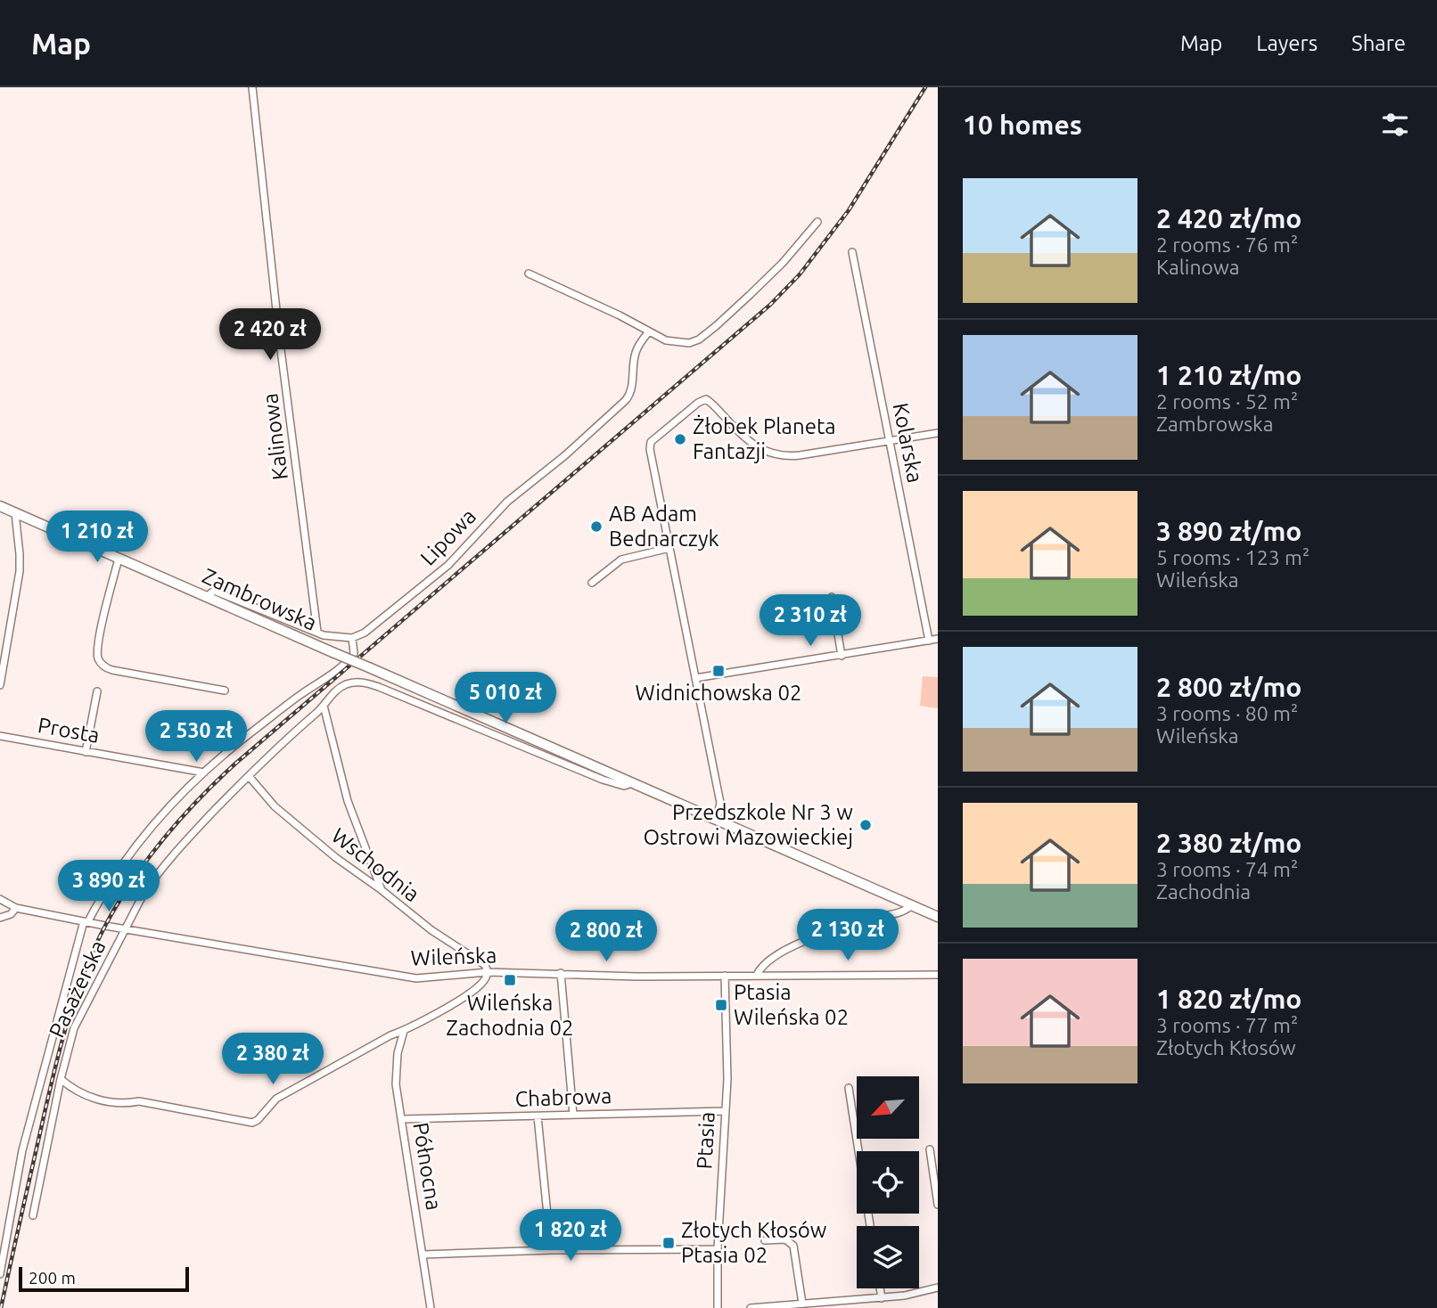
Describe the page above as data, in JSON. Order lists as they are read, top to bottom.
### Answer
{
  "streets": {
    "main road": ["Zambrowska"],
    "street": [
      "Kalinowa",
      "Kolarska",
      "Lipowa",
      "Prosta",
      "Wschodnia",
      "Wileńska",
      "Pasażerska",
      "Chabrowa",
      "Ptasia",
      "Północna"
    ]
  },
  "crossings": [
    ["Zambrowska", "Pasażerska"],
    ["Wschodnia", "Wileńska"],
    ["Wschodnia", "Pasażerska"],
    ["Wileńska", "Pasażerska"],
    ["Wileńska", "Ptasia"],
    ["Chabrowa", "Ptasia"],
    ["Chabrowa", "Północna"]
  ],
  "places": {
    "other": ["Żłobek Planeta Fantazji", "AB Adam Bednarczyk", "Przedszkole Nr 3 w Ostrowi Mazowieckiej"],
    "transit": [
      "Widnichowska 02",
      "Wileńska Zachodnia 02",
      "Ptasia Wileńska 02",
      "Złotych Kłosów Ptasia 02"
    ]
  },
  "scale_bar": "200 m",
  "north": "bottom left",
  "page": {
    "header": "Map",
    "nav": ["Map", "Layers", "Share"],
    "heading": "10 homes",
    "list": [
      {
        "name": "2 420 zł/mo",
        "note": "2 rooms · 76 m² · Kalinowa"
      },
      {
        "name": "1 210 zł/mo",
        "note": "2 rooms · 52 m² · Zambrowska"
      },
      {
        "name": "3 890 zł/mo",
        "note": "5 rooms · 123 m² · Wileńska"
      },
      {
        "name": "2 800 zł/mo",
        "note": "3 rooms · 80 m² · Wileńska"
      },
      {
        "name": "2 380 zł/mo",
        "note": "3 rooms · 74 m² · Zachodnia"
      },
      {
        "name": "1 820 zł/mo",
        "note": "3 rooms · 77 m² · Złotych Kłosów"
      }
    ],
    "price": [
      "2 420 zł",
      "1 210 zł",
      "2 310 zł",
      "5 010 zł",
      "2 530 zł",
      "3 890 zł",
      "2 130 zł",
      "2 800 zł",
      "2 380 zł",
      "1 820 zł"
    ],
    "scale": "200 m"
  }
}
